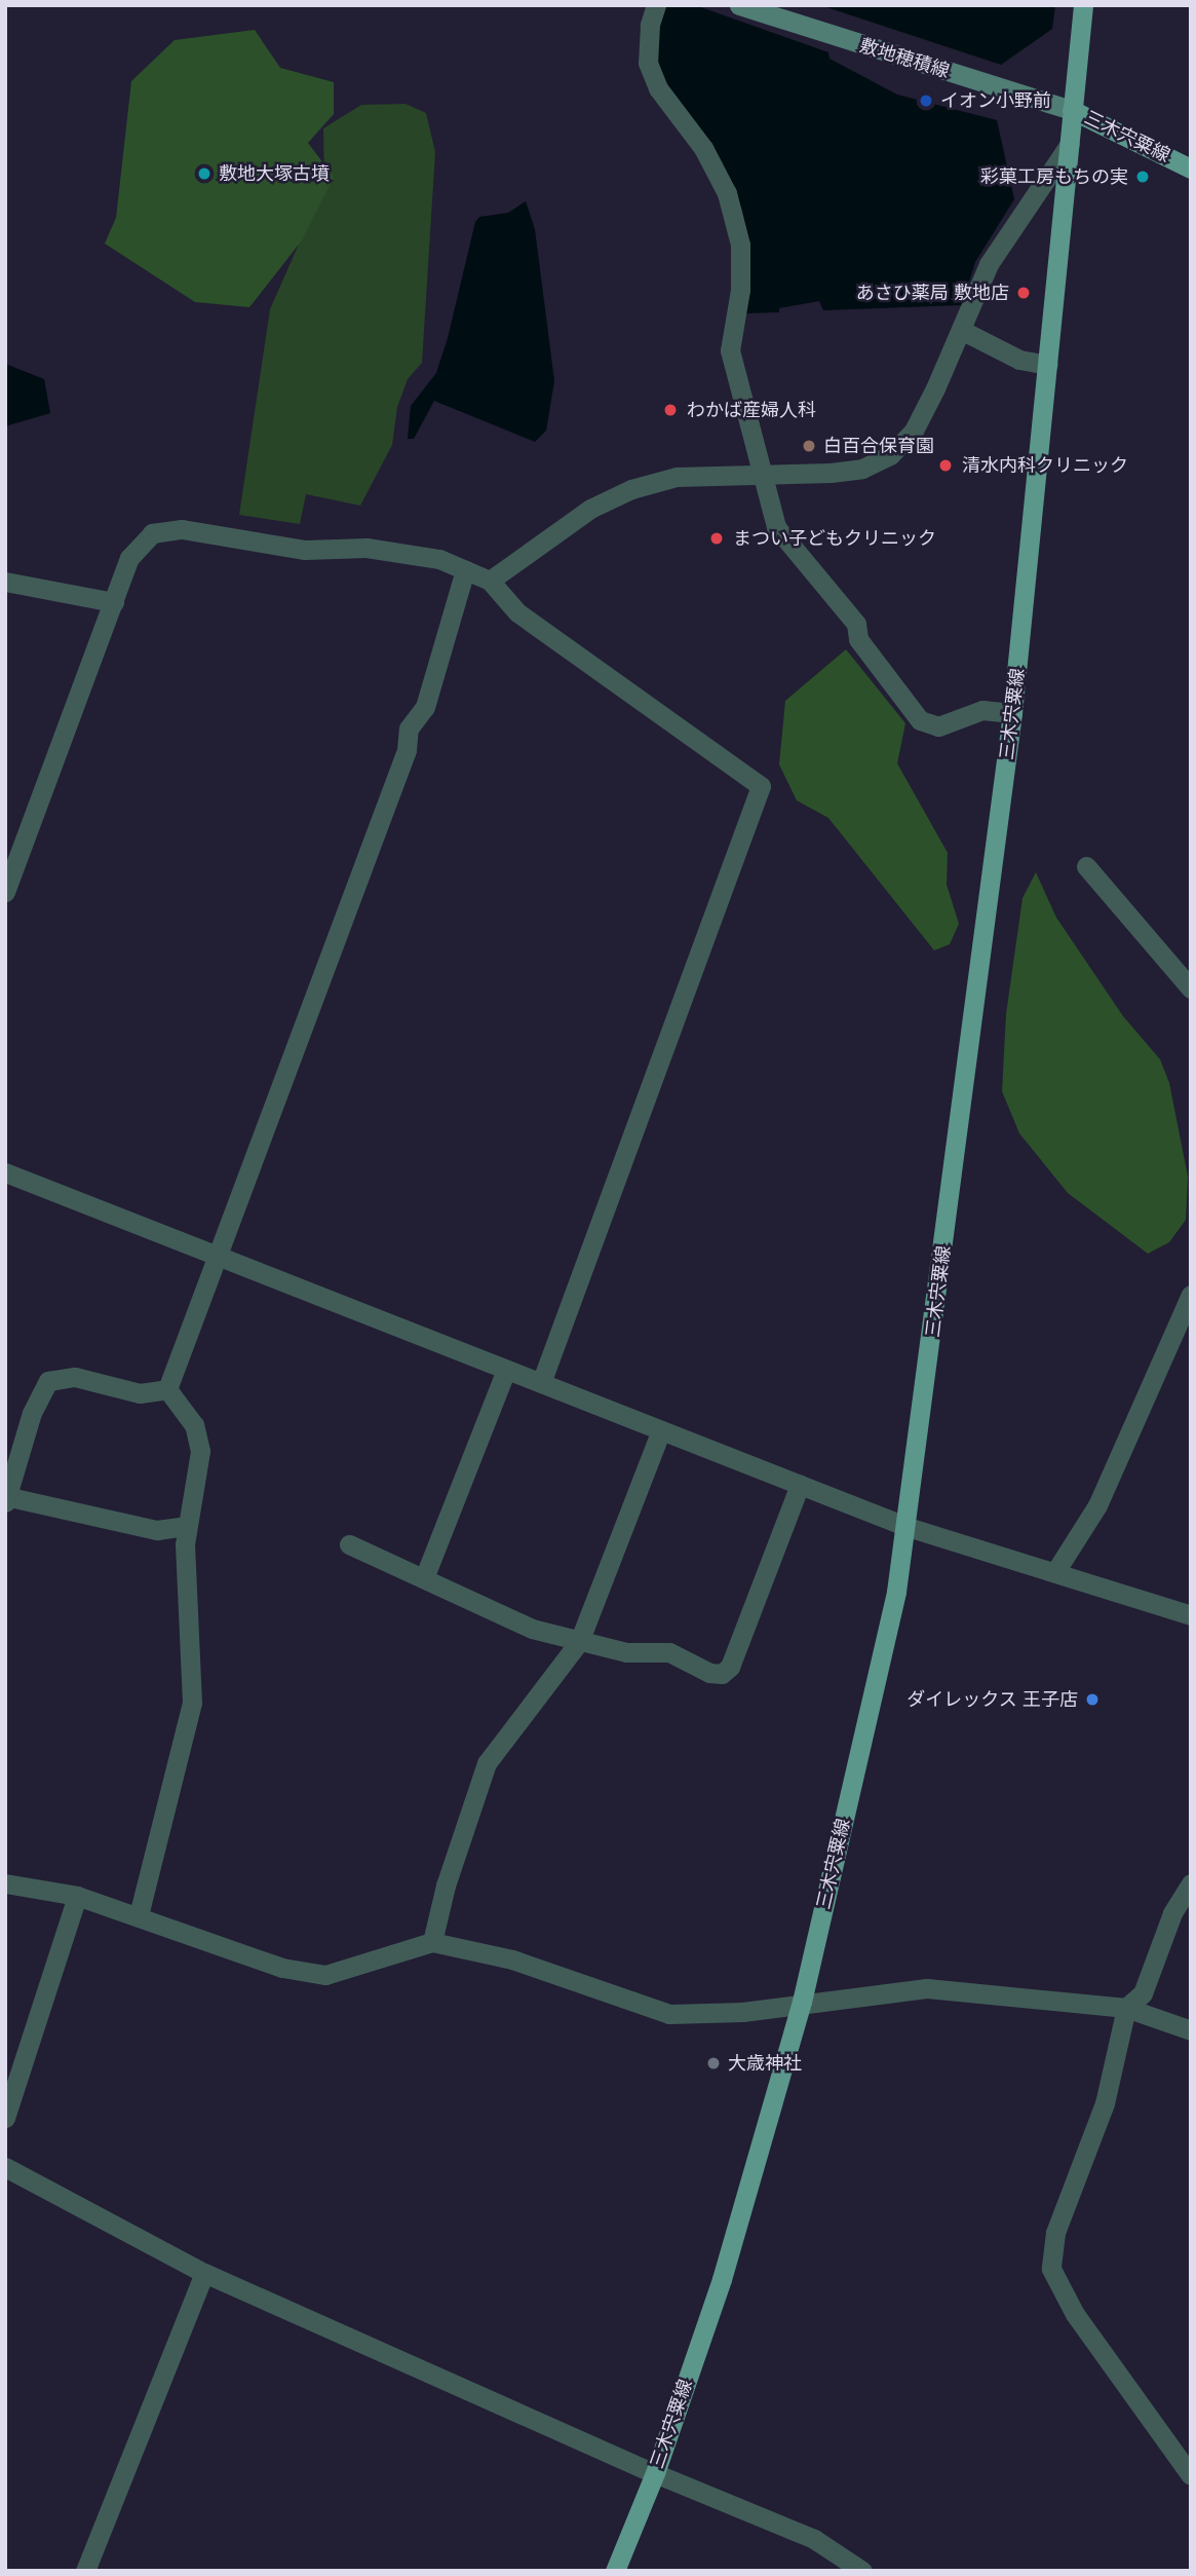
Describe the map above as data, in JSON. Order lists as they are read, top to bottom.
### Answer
{
  "streets": {
    "main road": ["敷地穂積線", "三木宍粟線"]
  },
  "crossings": [
    ["敷地穂積線", "三木宍粟線"]
  ],
  "places": [
    "イオン小野前",
    "敷地大塚古墳",
    "彩菓工房もちの実",
    "あさひ薬局 敷地店",
    "わかば産婦人科",
    "白百合保育園",
    "清水内科クリニック",
    "まつい子どもクリニック",
    "ダイレックス 王子店",
    "大歳神社"
  ]
}
